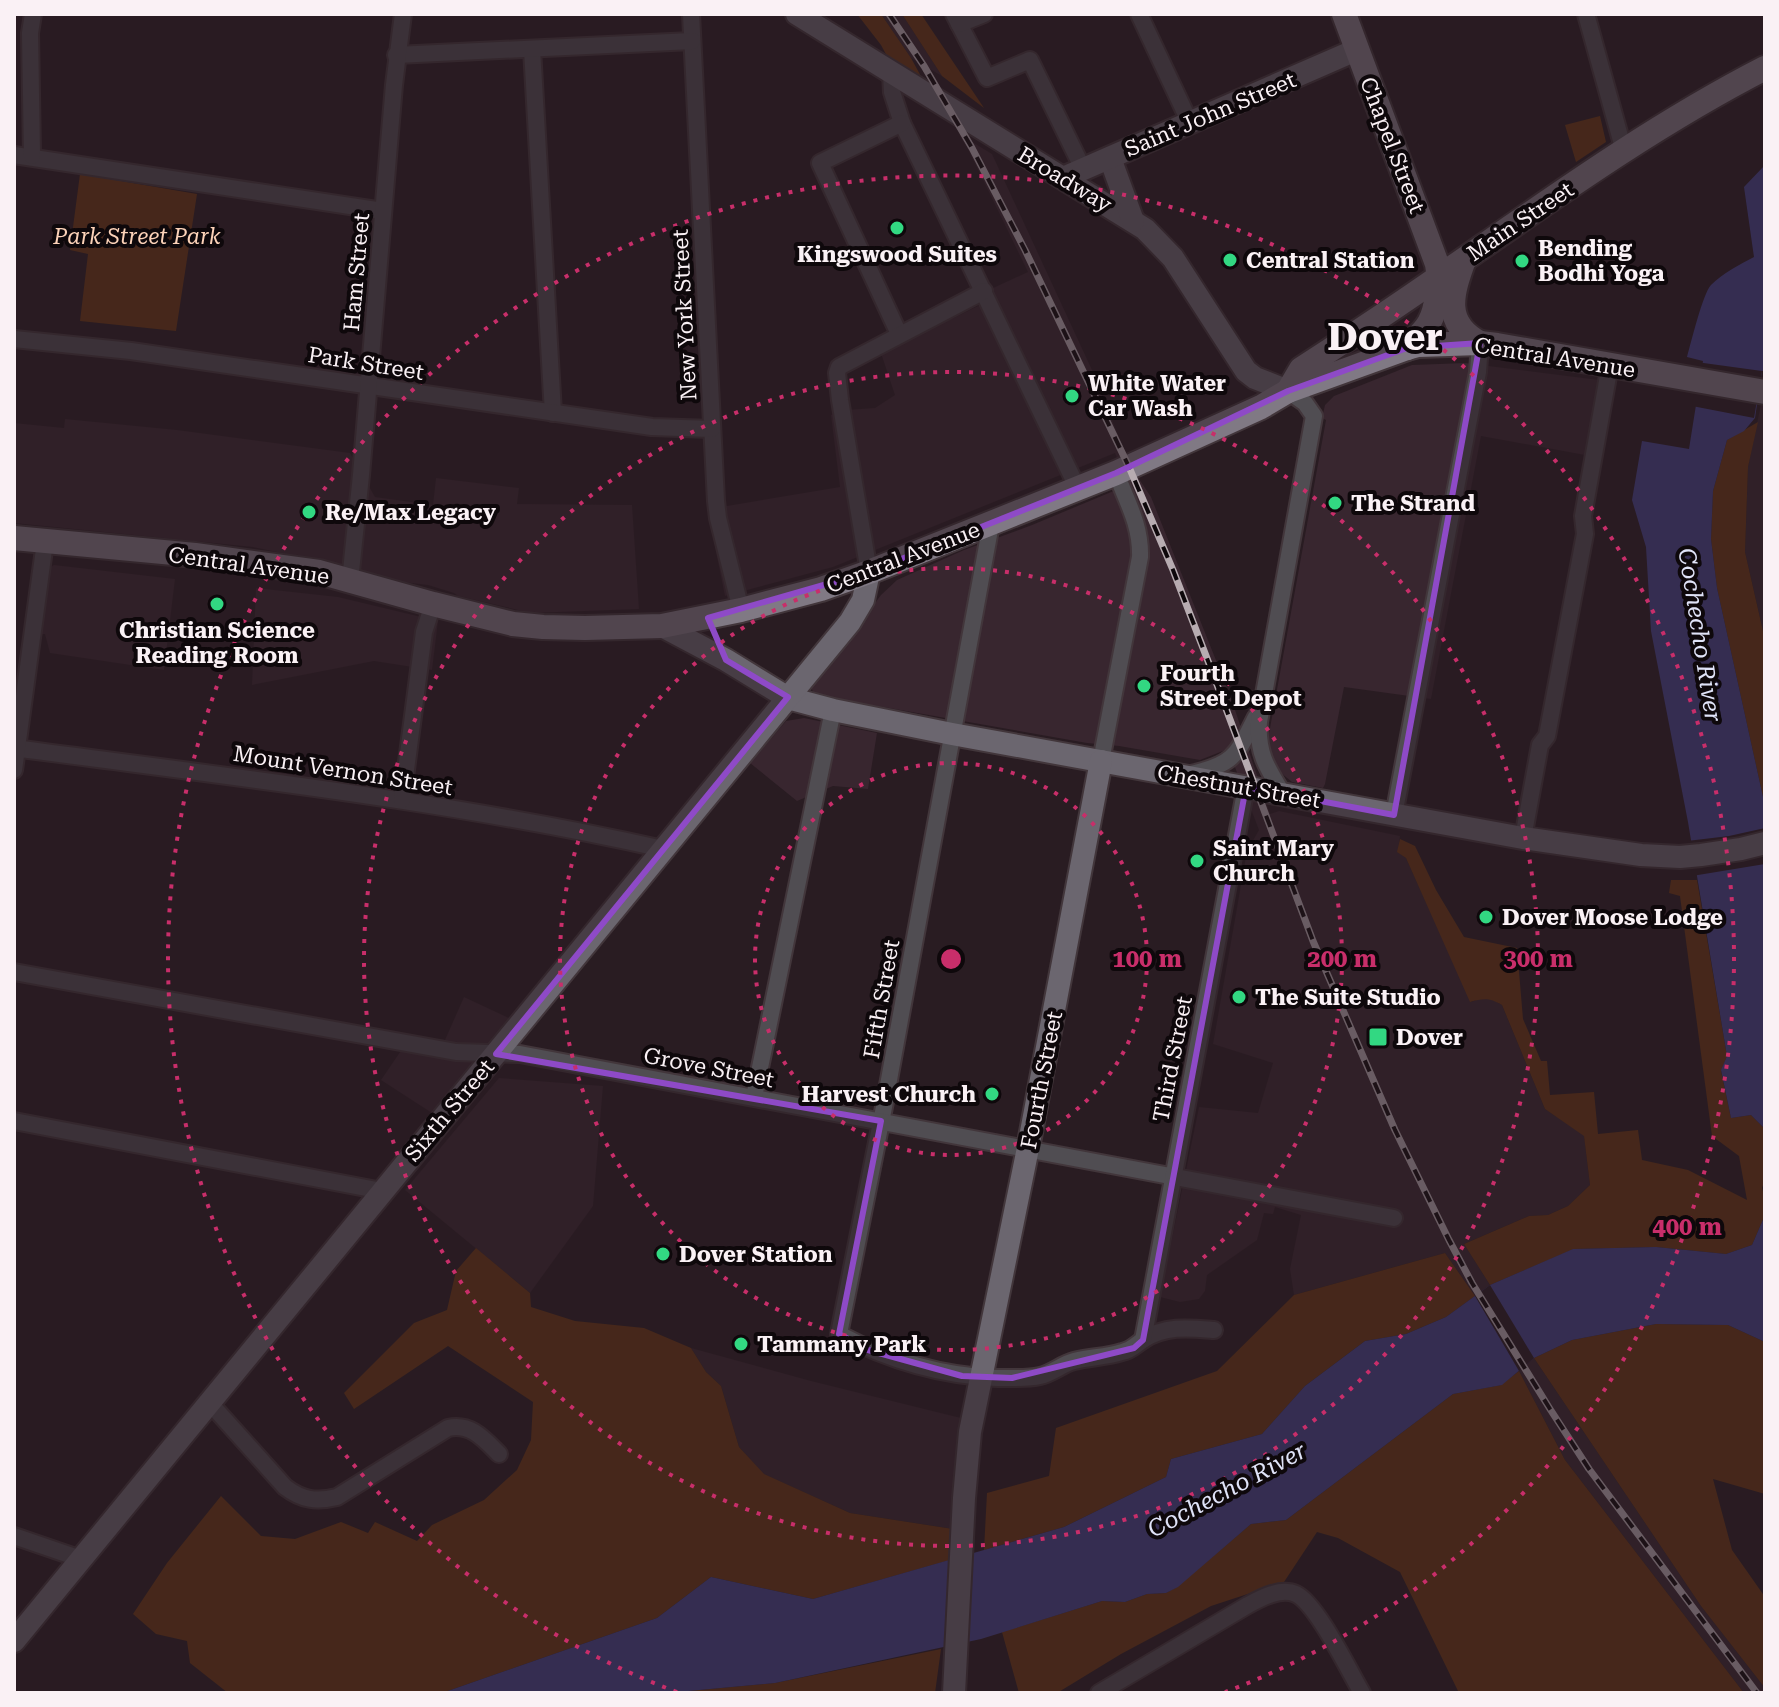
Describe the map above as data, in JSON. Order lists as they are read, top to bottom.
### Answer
{
  "streets": {
    "main road": ["Chapel Street", "Main Street", "Central Avenue"],
    "street": [
      "Saint John Street",
      "Broadway",
      "Ham Street",
      "New York Street",
      "Park Street",
      "Mount Vernon Street",
      "Chestnut Street",
      "Fifth Street",
      "Third Street",
      "Grove Street",
      "Fourth Street",
      "Sixth Street"
    ]
  },
  "crossings": [
    ["Saint John Street", "Chapel Street"],
    ["Saint John Street", "Broadway"],
    ["Chapel Street", "Main Street"],
    ["Broadway", "Main Street"],
    ["Broadway", "Central Avenue"],
    ["Main Street", "Central Avenue"],
    ["Ham Street", "Central Avenue"],
    ["Ham Street", "Park Street"],
    ["New York Street", "Central Avenue"],
    ["New York Street", "Park Street"],
    ["Central Avenue", "Chestnut Street"],
    ["Central Avenue", "Fifth Street"],
    ["Central Avenue", "Fourth Street"],
    ["Central Avenue", "Sixth Street"],
    ["Mount Vernon Street", "Sixth Street"],
    ["Chestnut Street", "Fifth Street"],
    ["Chestnut Street", "Third Street"],
    ["Chestnut Street", "Fourth Street"],
    ["Chestnut Street", "Sixth Street"],
    ["Fifth Street", "Grove Street"],
    ["Fifth Street", "Fourth Street"],
    ["Third Street", "Grove Street"],
    ["Grove Street", "Fourth Street"],
    ["Grove Street", "Sixth Street"]
  ],
  "districts": ["Dover"],
  "water": ["Cochecho River"],
  "parks": ["Park Street Park"],
  "places": {
    "other": [
      "Kingswood Suites",
      "Central Station",
      "Bending Bodhi Yoga",
      "White Water Car Wash",
      "The Strand",
      "Re/Max Legacy",
      "Christian Science Reading Room",
      "Fourth Street Depot",
      "Saint Mary Church",
      "Dover Moose Lodge",
      "The Suite Studio",
      "Harvest Church",
      "Dover Station",
      "Tammany Park"
    ],
    "transit": ["Dover"]
  },
  "rings": [
    "100 m",
    "200 m",
    "300 m",
    "400 m"
  ]
}
